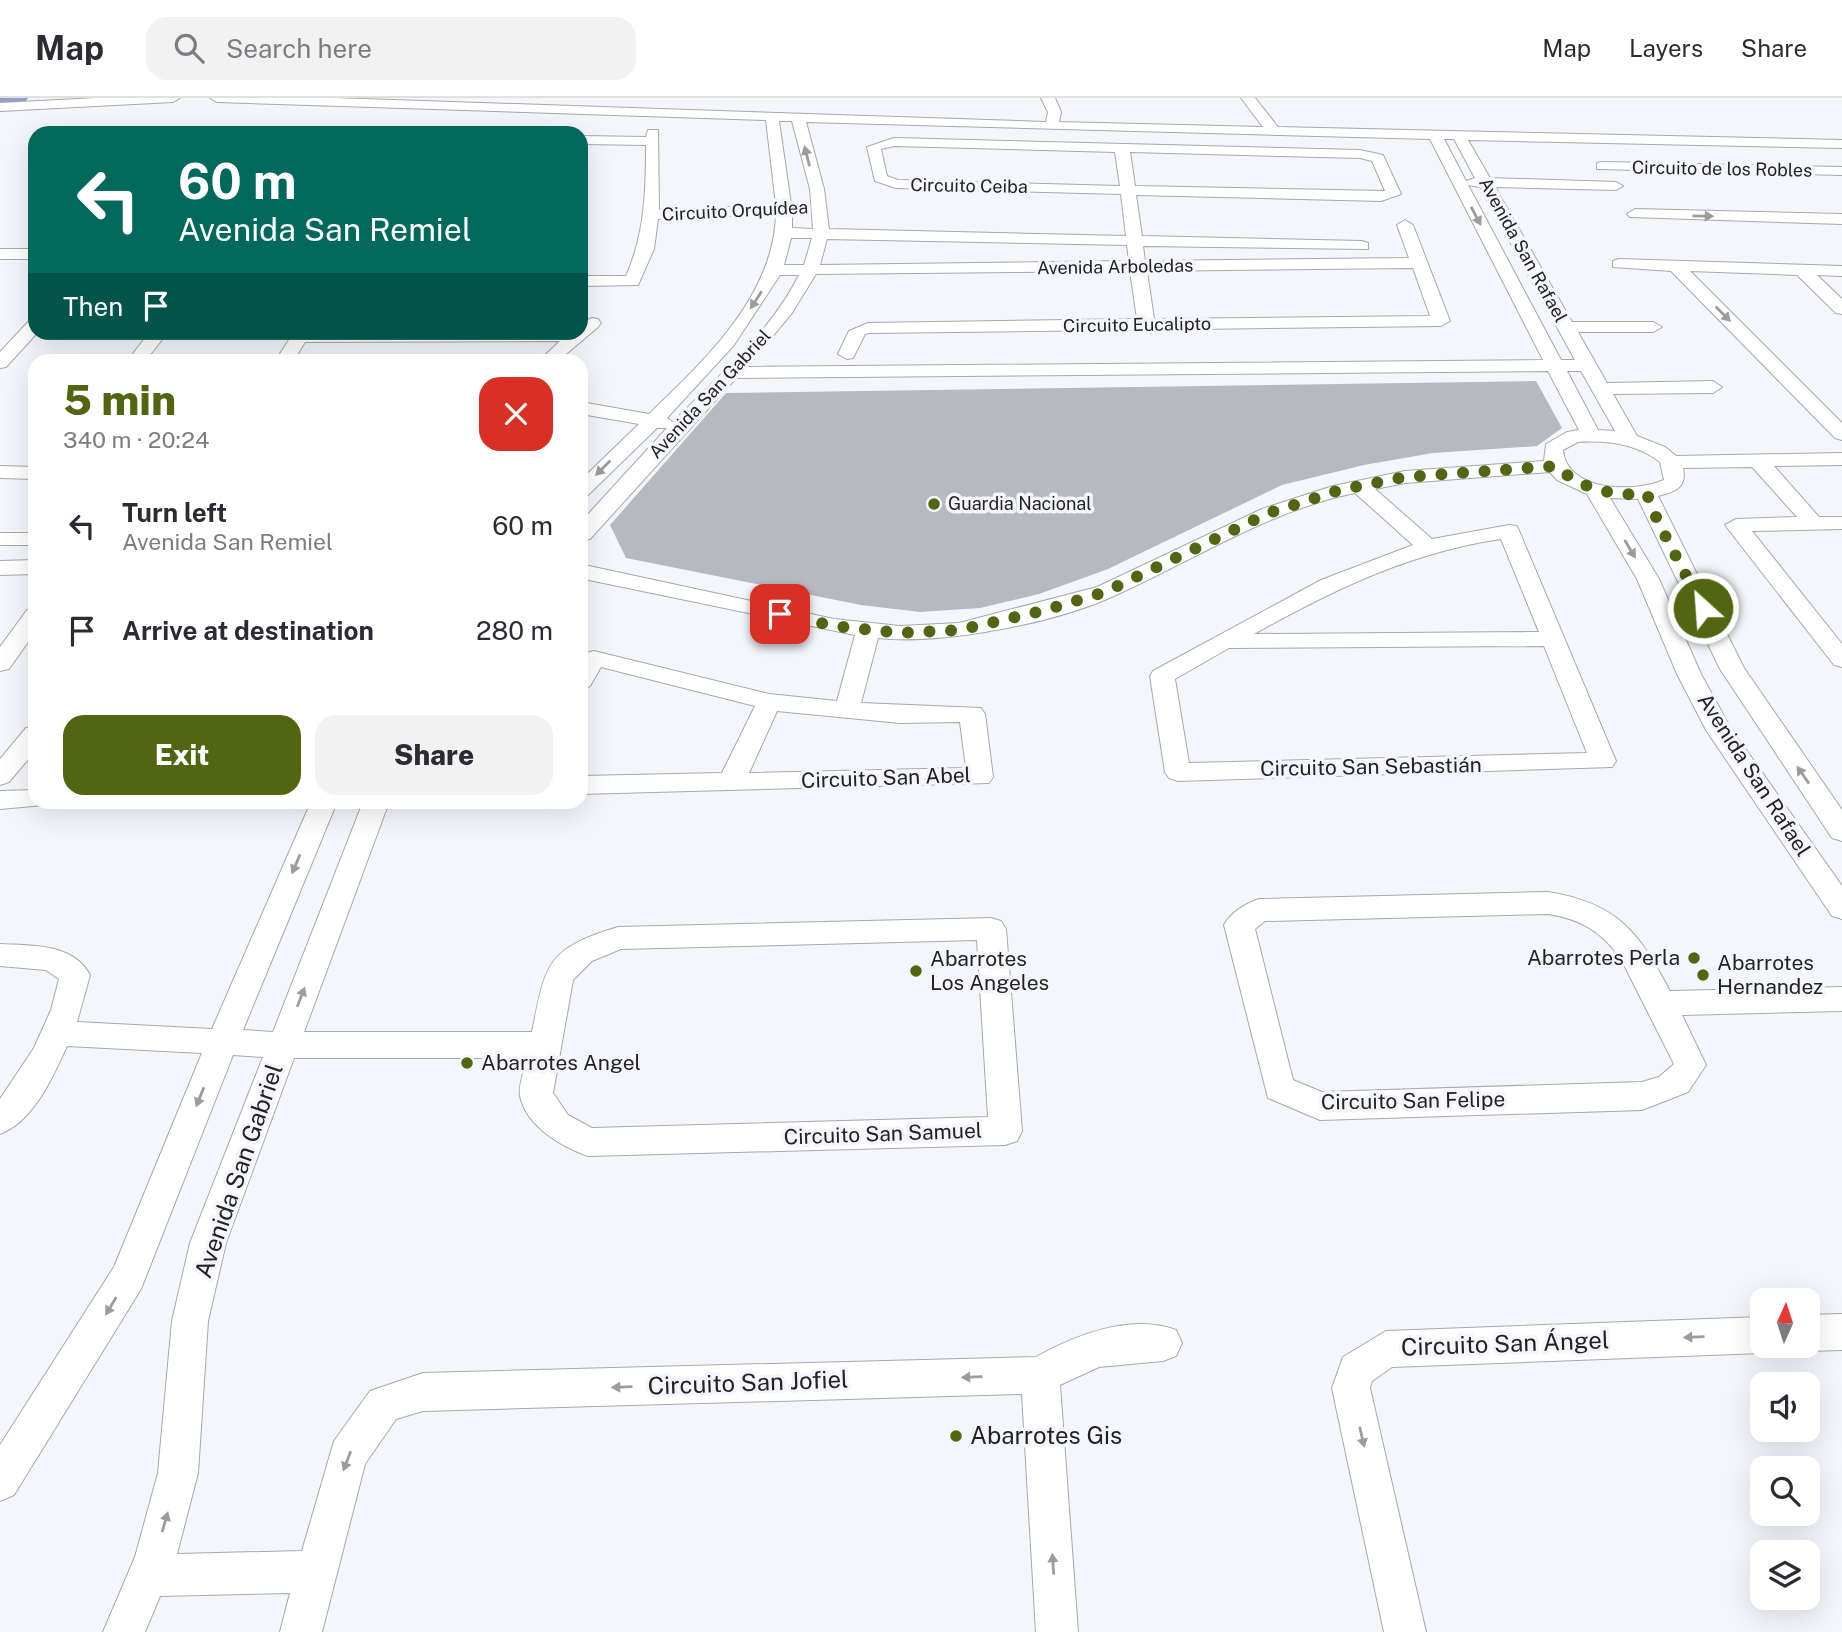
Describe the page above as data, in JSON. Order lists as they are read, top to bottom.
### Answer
{
  "streets": {
    "street": [
      "Circuito de los Robles",
      "Circuito Ceiba",
      "Circuito Orquídea",
      "Avenida San Rafael",
      "Avenida Arboledas",
      "Circuito Eucalipto",
      "Avenida San Gabriel",
      "Circuito San Sebastián",
      "Circuito San Abel",
      "Circuito San Felipe",
      "Circuito San Samuel",
      "Circuito San Ángel",
      "Circuito San Jofiel"
    ]
  },
  "crossings": [
    ["Circuito de los Robles", "Avenida San Rafael"],
    ["Circuito Orquídea", "Avenida San Gabriel"],
    ["Avenida Arboledas", "Circuito Eucalipto"],
    ["Avenida Arboledas", "Avenida San Gabriel"]
  ],
  "one_way": ["Circuito San Jofiel"],
  "places": [
    "Guardia Nacional",
    "Abarrotes Perla",
    "Abarrotes Los Angeles",
    "Abarrotes Hernandez",
    "Abarrotes Angel",
    "Abarrotes Gis"
  ],
  "north": "top",
  "page": {
    "header": "Map",
    "search": "Search here",
    "nav": ["Map", "Layers", "Share"],
    "turn": ["60 m", "Avenida San Remiel"],
    "then": "Then",
    "heading": ["5 min", "340 m · 20:24"],
    "list": [
      {
        "name": "Turn left",
        "note": "Avenida San Remiel",
        "value": "60 m"
      },
      {
        "name": "Arrive at destination",
        "value": "280 m"
      }
    ],
    "buttons": ["Exit", "Share"]
  }
}
